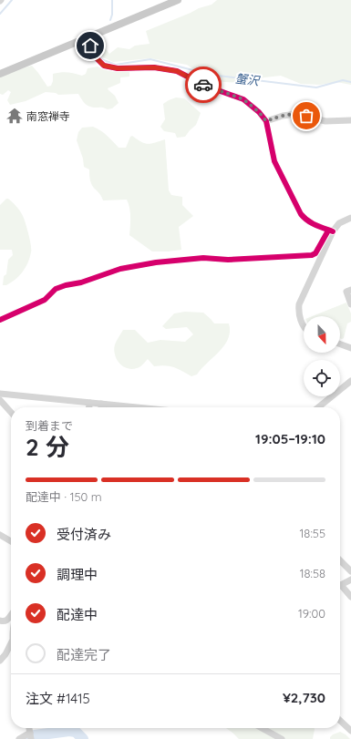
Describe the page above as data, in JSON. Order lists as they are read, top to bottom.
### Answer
{
  "water": ["蟹沢"],
  "places": {
    "temple": ["南窓禅寺"]
  },
  "north": "bottom",
  "page": {
    "heading": ["2 分", "到着まで", "19:05–19:10"],
    "panel": ["注文 #1415", "¥2,730"],
    "bar": "配達中 · 150 m",
    "list": [
      ["受付済み", "18:55"],
      ["調理中", "18:58"],
      ["配達中", "19:00"],
      "配達完了"
    ]
  }
}
